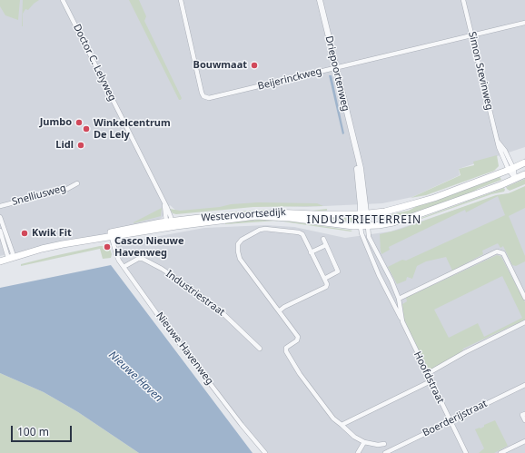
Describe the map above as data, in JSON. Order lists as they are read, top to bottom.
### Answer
{
  "streets": {
    "main road": ["Westervoortsedijk"],
    "street": [
      "Doctor C. Lelyweg",
      "Simon Stevinweg",
      "Driepoortenweg",
      "Beijerinckweg",
      "Snelliusweg",
      "Industriestraat",
      "Nieuwe Havenweg",
      "Hoofdstraat",
      "Boerderijstraat"
    ]
  },
  "crossings": [
    ["Doctor C. Lelyweg", "Westervoortsedijk"],
    ["Simon Stevinweg", "Beijerinckweg"],
    ["Simon Stevinweg", "Westervoortsedijk"],
    ["Driepoortenweg", "Beijerinckweg"],
    ["Driepoortenweg", "Westervoortsedijk"],
    ["Westervoortsedijk", "Nieuwe Havenweg"],
    ["Industriestraat", "Nieuwe Havenweg"],
    ["Hoofdstraat", "Boerderijstraat"]
  ],
  "districts": ["INDUSTRIETERREIN"],
  "water": ["Nieuwe Haven"],
  "places": [
    "Bouwmaat",
    "Jumbo",
    "Winkelcentrum De Lely",
    "Lidl",
    "Kwik Fit",
    "Casco Nieuwe Havenweg"
  ],
  "scale_bar": "100 m"
}
